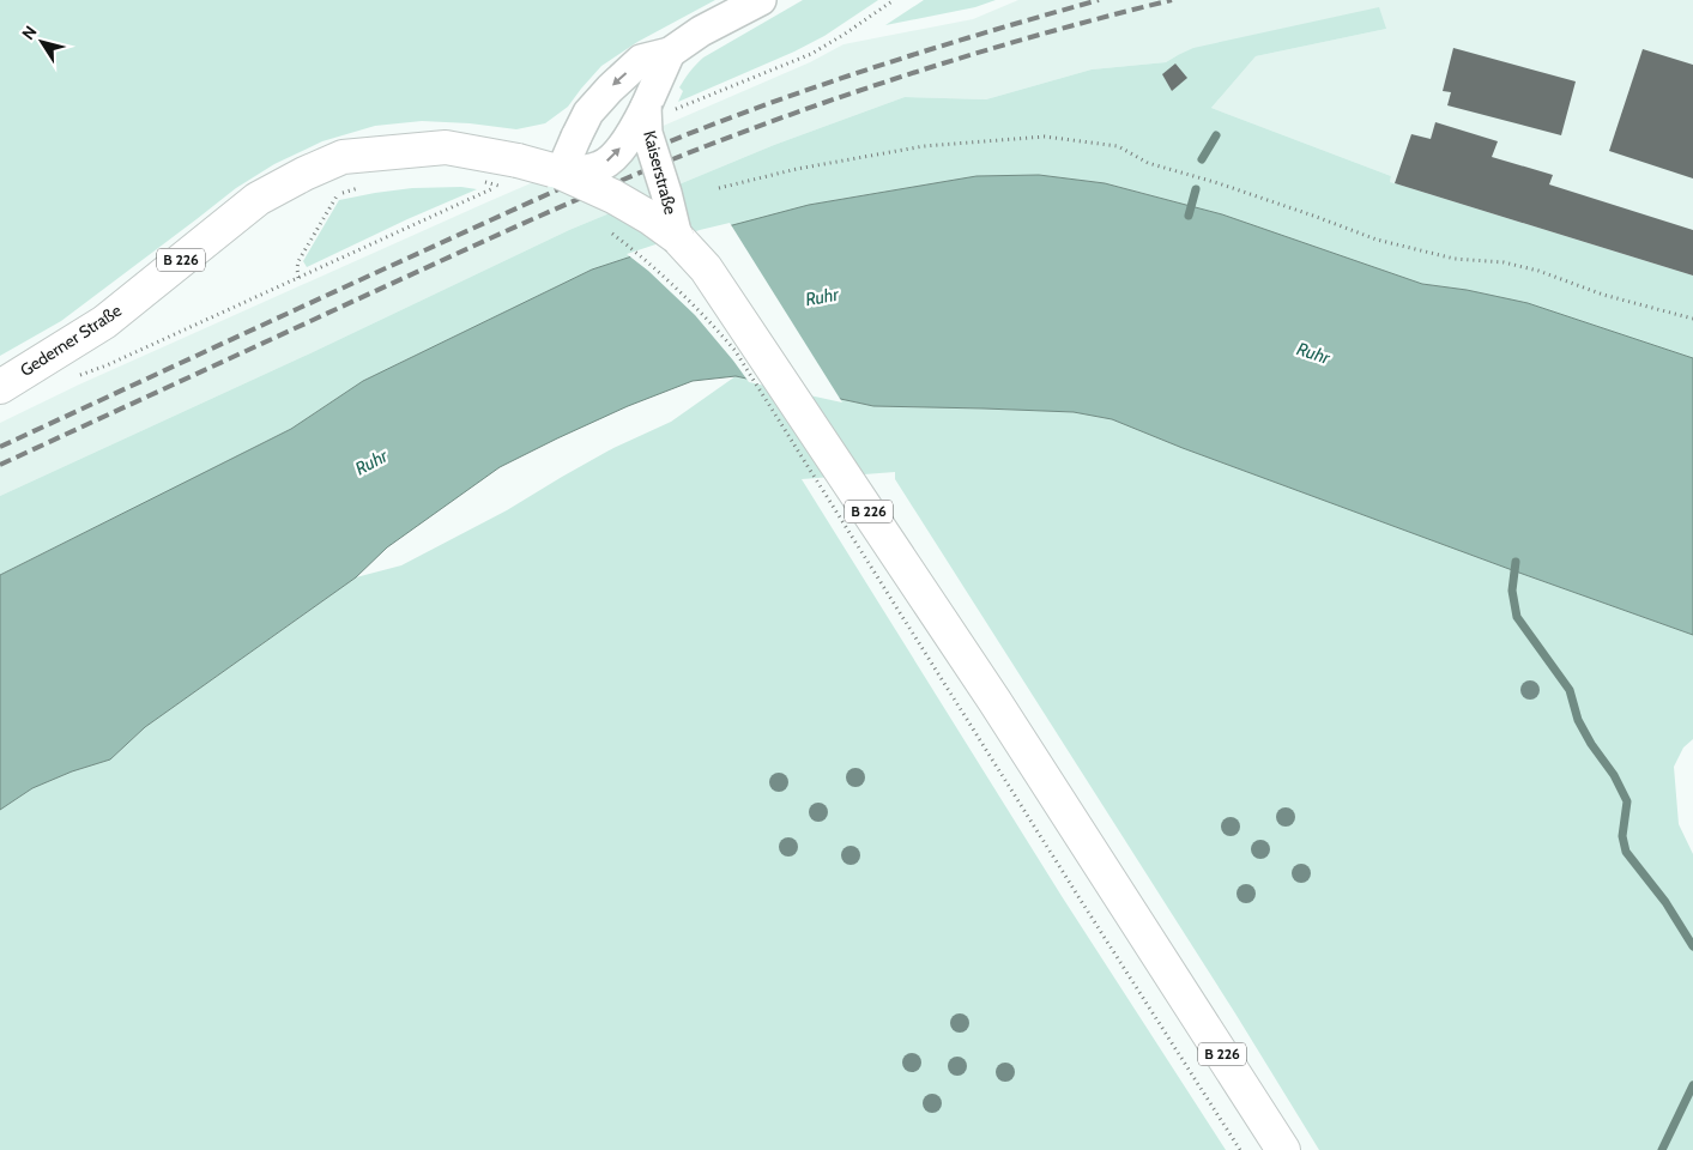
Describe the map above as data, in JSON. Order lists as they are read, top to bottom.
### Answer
{
  "streets": {
    "main road": ["B 226", "Gederner Straße"],
    "street": ["Kaiserstraße"]
  },
  "crossings": [
    ["Kaiserstraße", "B 226"],
    ["Kaiserstraße", "Gederner Straße"],
    ["B 226", "Gederner Straße"]
  ],
  "water": ["Ruhr"],
  "north": "top left"
}
